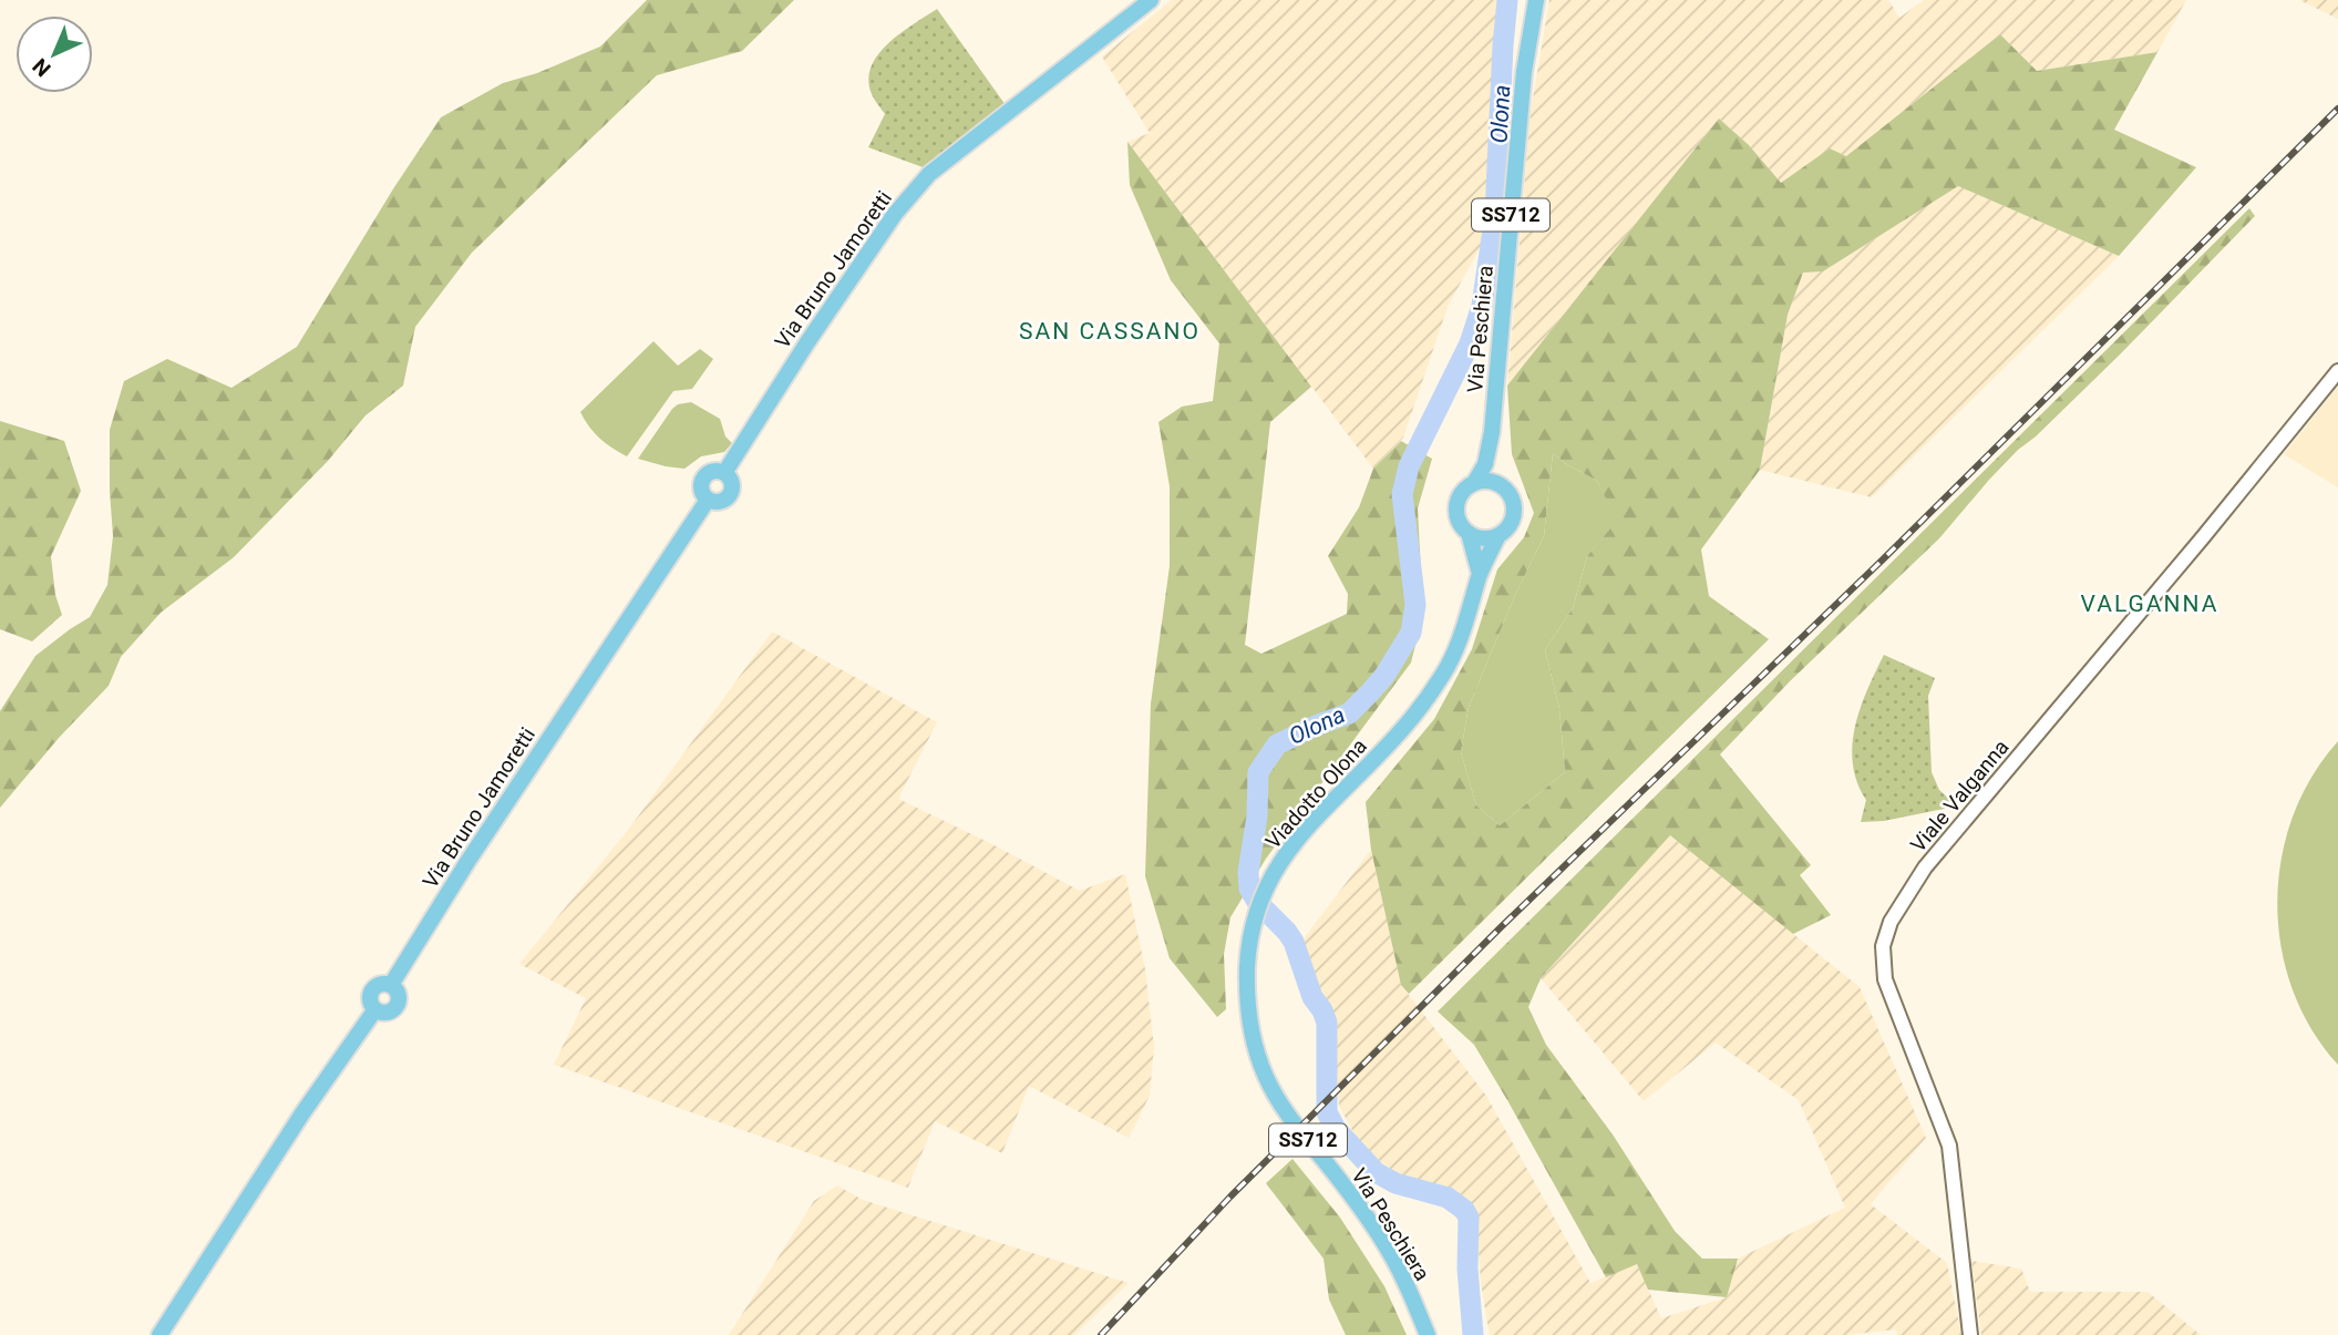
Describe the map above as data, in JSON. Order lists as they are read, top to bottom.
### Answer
{
  "streets": {
    "main road": [
      "SS712",
      "Via Bruno Jamoretti",
      "Via Peschiera",
      "Viadotto Olona",
      "Viale Valganna"
    ]
  },
  "crossings": [
    ["SS712", "Via Peschiera"],
    ["SS712", "Viadotto Olona"],
    ["Via Peschiera", "Viadotto Olona"]
  ],
  "districts": ["SAN CASSANO", "VALGANNA"],
  "water": ["Olona"],
  "north": "bottom left"
}
